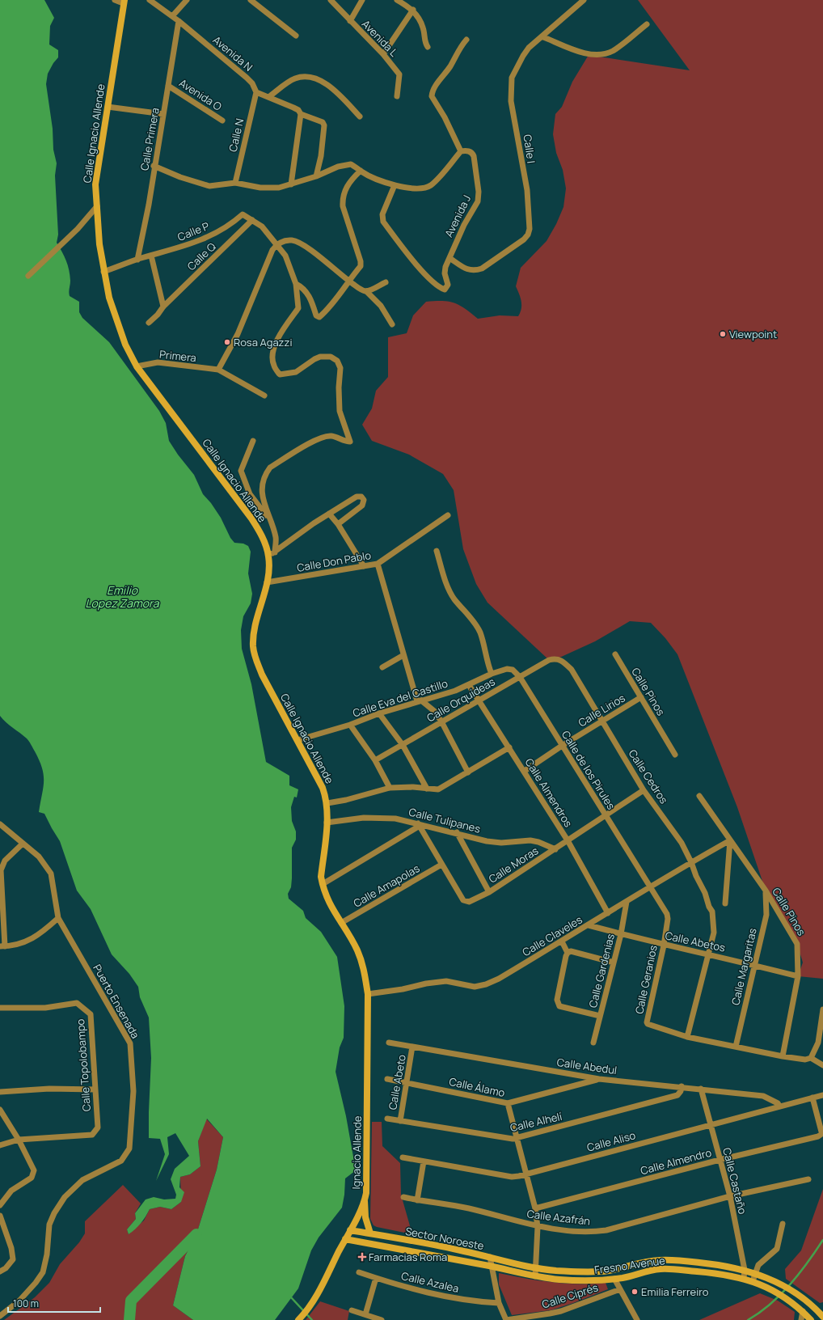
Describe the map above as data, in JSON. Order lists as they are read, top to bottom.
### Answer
{
  "streets": {
    "street": [
      "Avenida L",
      "Avenida N",
      "Avenida O",
      "Calle Ignacio Allende",
      "Calle N",
      "Calle Primera",
      "Calle I",
      "Avenida J",
      "Calle P",
      "Calle Q",
      "Primera",
      "Calle Don Pablo",
      "Calle Pinos",
      "Calle Eva del Castillo",
      "Calle Orquídeas",
      "Calle Lirios",
      "Calle de los Pirules",
      "Calle Cedros",
      "Calle Almendros",
      "Calle Tulipanes",
      "Calle Moras",
      "Calle Amapolas",
      "Calle Claveles",
      "Calle Abetos",
      "Calle Margaritas",
      "Calle Gardenias",
      "Calle Geranios",
      "Puerto Ensenada",
      "Calle Topolobampo",
      "Calle Abedul",
      "Calle Abeto",
      "Calle Álamo",
      "Calle Alhelí",
      "Calle Aliso",
      "Ignacio Allende",
      "Calle Almendro",
      "Calle Castaño",
      "Calle Azafrán",
      "Sector Noroeste",
      "Fresno Avenue",
      "Calle Azalea",
      "Calle Ciprés"
    ]
  },
  "crossings": [
    ["Avenida N", "Calle N"],
    ["Avenida N", "Calle Primera"],
    ["Avenida O", "Calle Primera"],
    ["Calle Ignacio Allende", "Calle P"],
    ["Calle Ignacio Allende", "Primera"],
    ["Calle Ignacio Allende", "Calle Don Pablo"],
    ["Calle Ignacio Allende", "Calle Eva del Castillo"],
    ["Calle Ignacio Allende", "Calle Tulipanes"],
    ["Calle Ignacio Allende", "Calle Amapolas"],
    ["Calle Ignacio Allende", "Calle Claveles"],
    ["Calle Ignacio Allende", "Ignacio Allende"],
    ["Calle Primera", "Calle P"],
    ["Calle I", "Avenida J"],
    ["Calle P", "Calle Q"],
    ["Calle Pinos", "Calle Lirios"],
    ["Calle Pinos", "Calle Claveles"],
    ["Calle Pinos", "Calle Abetos"],
    ["Calle Pinos", "Calle Margaritas"],
    ["Calle Eva del Castillo", "Calle de los Pirules"],
    ["Calle Eva del Castillo", "Calle Almendros"],
    ["Calle Orquídeas", "Calle de los Pirules"],
    ["Calle Orquídeas", "Calle Cedros"],
    ["Calle Orquídeas", "Calle Almendros"],
    ["Calle Lirios", "Calle de los Pirules"],
    ["Calle Lirios", "Calle Cedros"],
    ["Calle Lirios", "Calle Almendros"],
    ["Calle de los Pirules", "Calle Moras"],
    ["Calle de los Pirules", "Calle Claveles"],
    ["Calle de los Pirules", "Calle Geranios"],
    ["Calle Cedros", "Calle Moras"],
    ["Calle Cedros", "Calle Claveles"],
    ["Calle Cedros", "Calle Abetos"],
    ["Calle Cedros", "Calle Geranios"],
    ["Calle Almendros", "Calle Moras"],
    ["Calle Almendros", "Calle Claveles"],
    ["Calle Tulipanes", "Calle Moras"],
    ["Calle Moras", "Calle Amapolas"],
    ["Calle Claveles", "Calle Abetos"],
    ["Calle Claveles", "Calle Gardenias"],
    ["Calle Claveles", "Calle Geranios"],
    ["Calle Abetos", "Calle Margaritas"],
    ["Calle Abetos", "Calle Gardenias"],
    ["Calle Abetos", "Calle Geranios"],
    ["Calle Abedul", "Calle Abeto"],
    ["Calle Abedul", "Calle Álamo"],
    ["Calle Abedul", "Calle Alhelí"],
    ["Calle Abedul", "Calle Aliso"],
    ["Calle Abedul", "Calle Castaño"],
    ["Calle Abeto", "Calle Álamo"],
    ["Calle Abeto", "Calle Alhelí"],
    ["Calle Aliso", "Calle Almendro"],
    ["Calle Aliso", "Calle Castaño"],
    ["Ignacio Allende", "Sector Noroeste"],
    ["Ignacio Allende", "Fresno Avenue"],
    ["Calle Almendro", "Calle Castaño"],
    ["Calle Castaño", "Calle Azafrán"],
    ["Calle Castaño", "Sector Noroeste"],
    ["Calle Castaño", "Fresno Avenue"]
  ],
  "water": ["Emilio Lopez Zamora"],
  "places": {
    "other": ["Viewpoint", "Rosa Agazzi", "Emilia Ferreiro"],
    "health": ["Farmacias Roma"]
  },
  "scale_bar": "100 m"
}
